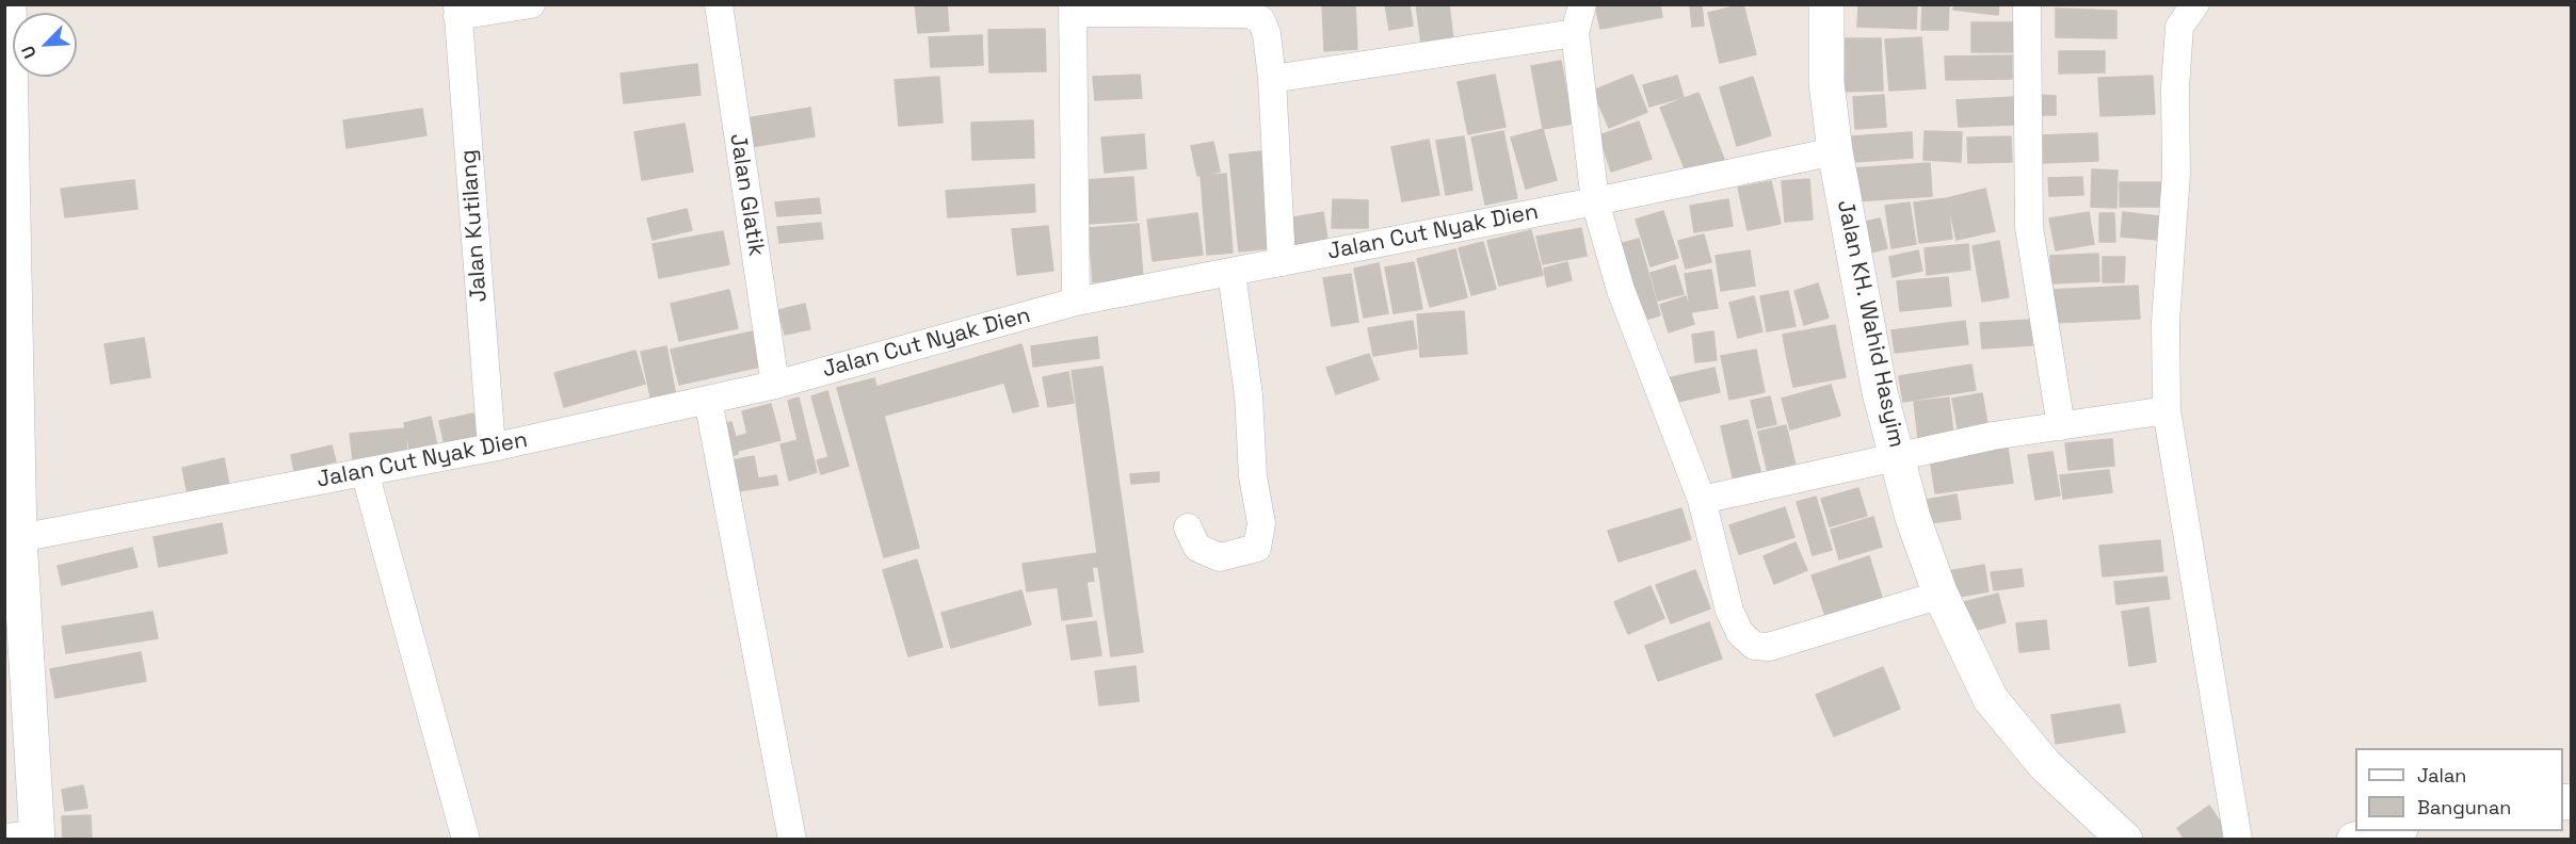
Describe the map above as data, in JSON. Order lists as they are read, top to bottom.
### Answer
{
  "streets": {
    "street": [
      "Jalan Glatik",
      "Jalan Kutilang",
      "Jalan Cut Nyak Dien",
      "Jalan KH. Wahid Hasyim"
    ]
  },
  "crossings": [
    ["Jalan Glatik", "Jalan Cut Nyak Dien"],
    ["Jalan Kutilang", "Jalan Cut Nyak Dien"],
    ["Jalan Cut Nyak Dien", "Jalan KH. Wahid Hasyim"]
  ],
  "legend": ["Jalan", "Bangunan"],
  "north": "bottom left"
}
